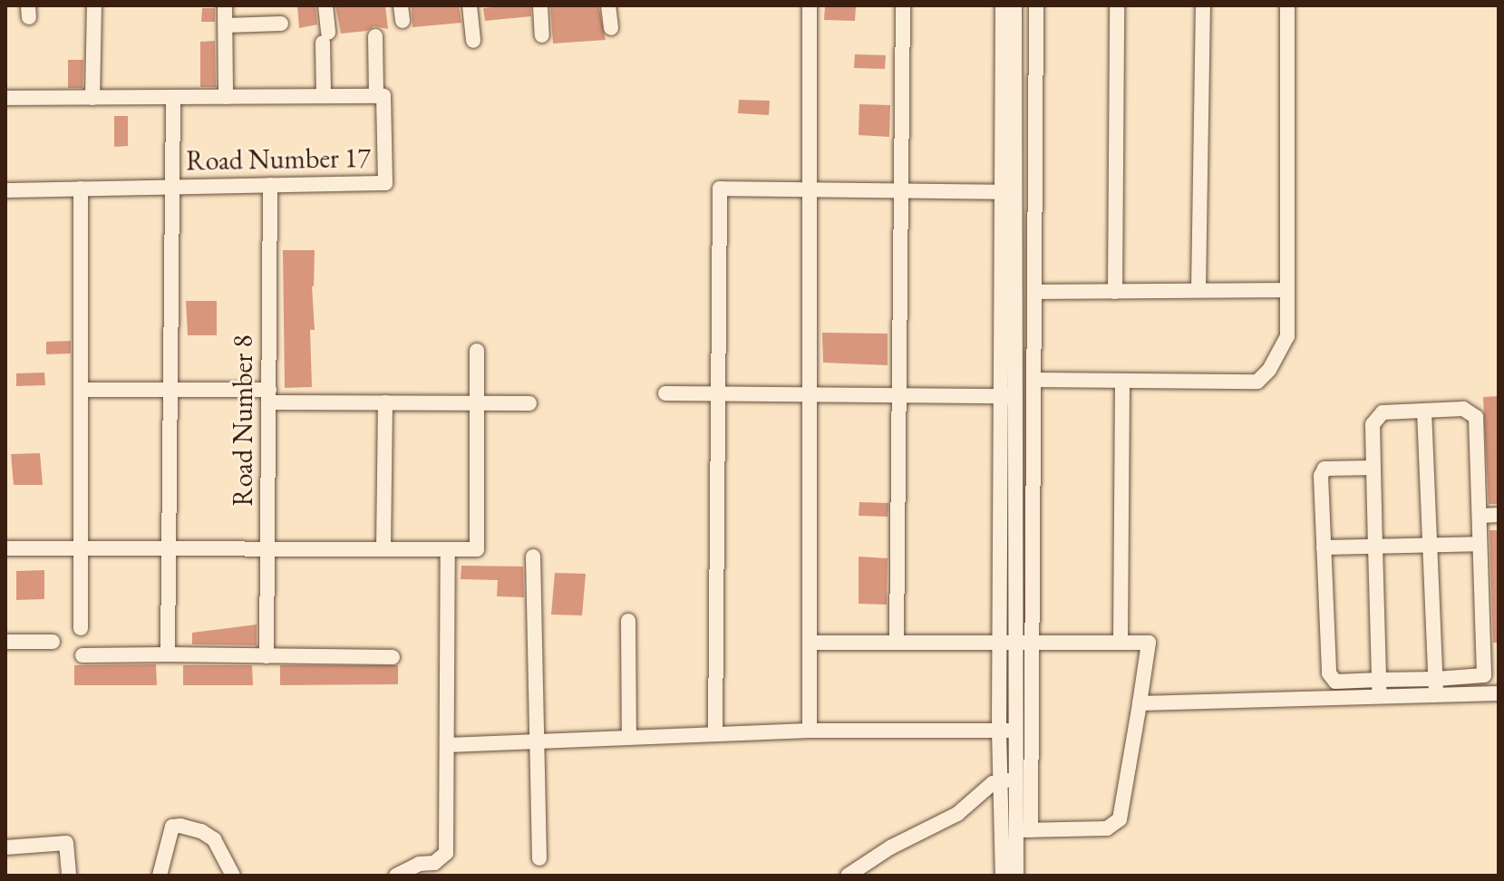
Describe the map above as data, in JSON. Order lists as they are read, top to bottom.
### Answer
{
  "streets": {
    "street": ["Road Number 17", "Road Number 8"]
  },
  "crossings": [
    ["Road Number 17", "Road Number 8"]
  ]
}
